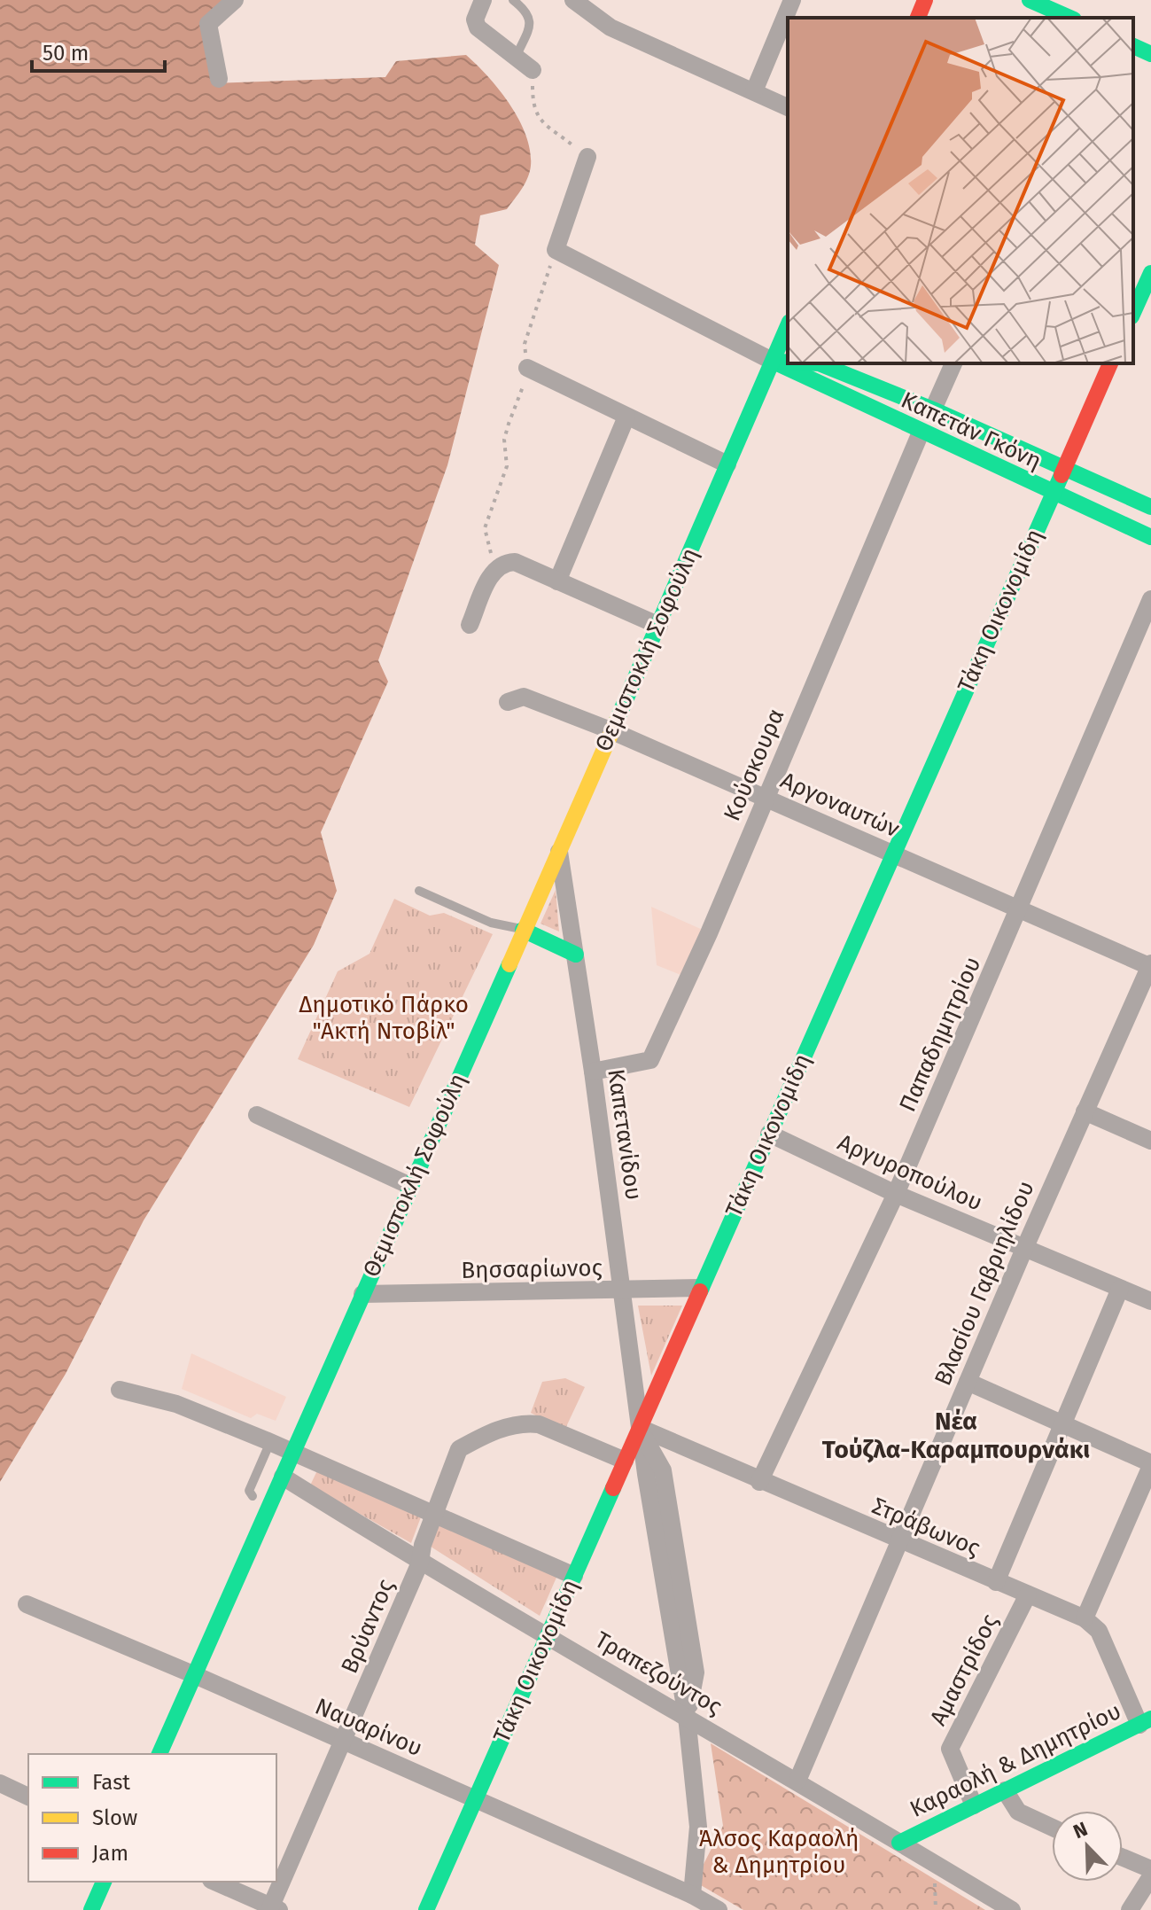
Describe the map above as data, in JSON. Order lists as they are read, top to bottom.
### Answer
{
  "streets": {
    "main road": [
      "Καπετάν Γκόνη",
      "Τάκη Οικονομίδη",
      "Θεμιστοκλή Σοφούλη",
      "Καραολή & Δημητρίου"
    ],
    "street": [
      "Κούσκουρα",
      "Αργοναυτών",
      "Παπαδημητρίου",
      "Καπετανίδου",
      "Αργυροπούλου",
      "Βησσαρίωνος",
      "Βλασίου Γαβριηλίδου",
      "Στράβωνος",
      "Βρύαντος",
      "Αμαστρίδος",
      "Τραπεζούντος",
      "Ναυαρίνου"
    ]
  },
  "crossings": [
    ["Καπετάν Γκόνη", "Τάκη Οικονομίδη"],
    ["Καπετάν Γκόνη", "Θεμιστοκλή Σοφούλη"],
    ["Καπετάν Γκόνη", "Κούσκουρα"],
    ["Τάκη Οικονομίδη", "Αργοναυτών"],
    ["Τάκη Οικονομίδη", "Καπετανίδου"],
    ["Τάκη Οικονομίδη", "Αργυροπούλου"],
    ["Τάκη Οικονομίδη", "Βησσαρίωνος"],
    ["Τάκη Οικονομίδη", "Στράβωνος"],
    ["Τάκη Οικονομίδη", "Βρύαντος"],
    ["Τάκη Οικονομίδη", "Τραπεζούντος"],
    ["Τάκη Οικονομίδη", "Ναυαρίνου"],
    ["Θεμιστοκλή Σοφούλη", "Αργοναυτών"],
    ["Θεμιστοκλή Σοφούλη", "Καπετανίδου"],
    ["Θεμιστοκλή Σοφούλη", "Βησσαρίωνος"],
    ["Θεμιστοκλή Σοφούλη", "Τραπεζούντος"],
    ["Θεμιστοκλή Σοφούλη", "Ναυαρίνου"],
    ["Κούσκουρα", "Αργοναυτών"],
    ["Κούσκουρα", "Καπετανίδου"],
    ["Αργοναυτών", "Παπαδημητρίου"],
    ["Αργοναυτών", "Βλασίου Γαβριηλίδου"],
    ["Παπαδημητρίου", "Αργυροπούλου"],
    ["Παπαδημητρίου", "Στράβωνος"],
    ["Καπετανίδου", "Βησσαρίωνος"],
    ["Καπετανίδου", "Στράβωνος"],
    ["Καπετανίδου", "Τραπεζούντος"],
    ["Καπετανίδου", "Ναυαρίνου"],
    ["Αργυροπούλου", "Βλασίου Γαβριηλίδου"],
    ["Βλασίου Γαβριηλίδου", "Στράβωνος"],
    ["Βλασίου Γαβριηλίδου", "Τραπεζούντος"],
    ["Στράβωνος", "Αμαστρίδος"],
    ["Βρύαντος", "Τραπεζούντος"],
    ["Βρύαντος", "Ναυαρίνου"],
    ["Αμαστρίδος", "Καραολή & Δημητρίου"],
    ["Τραπεζούντος", "Καραολή & Δημητρίου"]
  ],
  "districts": ["Νέα Τούζλα-Καραμπουρνάκι"],
  "parks": ["Δημοτικό Πάρκο \"Ακτή Ντοβίλ\"", "Άλσος Καραολή & Δημητρίου"],
  "legend": ["Fast", "Slow", "Jam"],
  "scale_bar": "50 m",
  "north": "top left"
}
